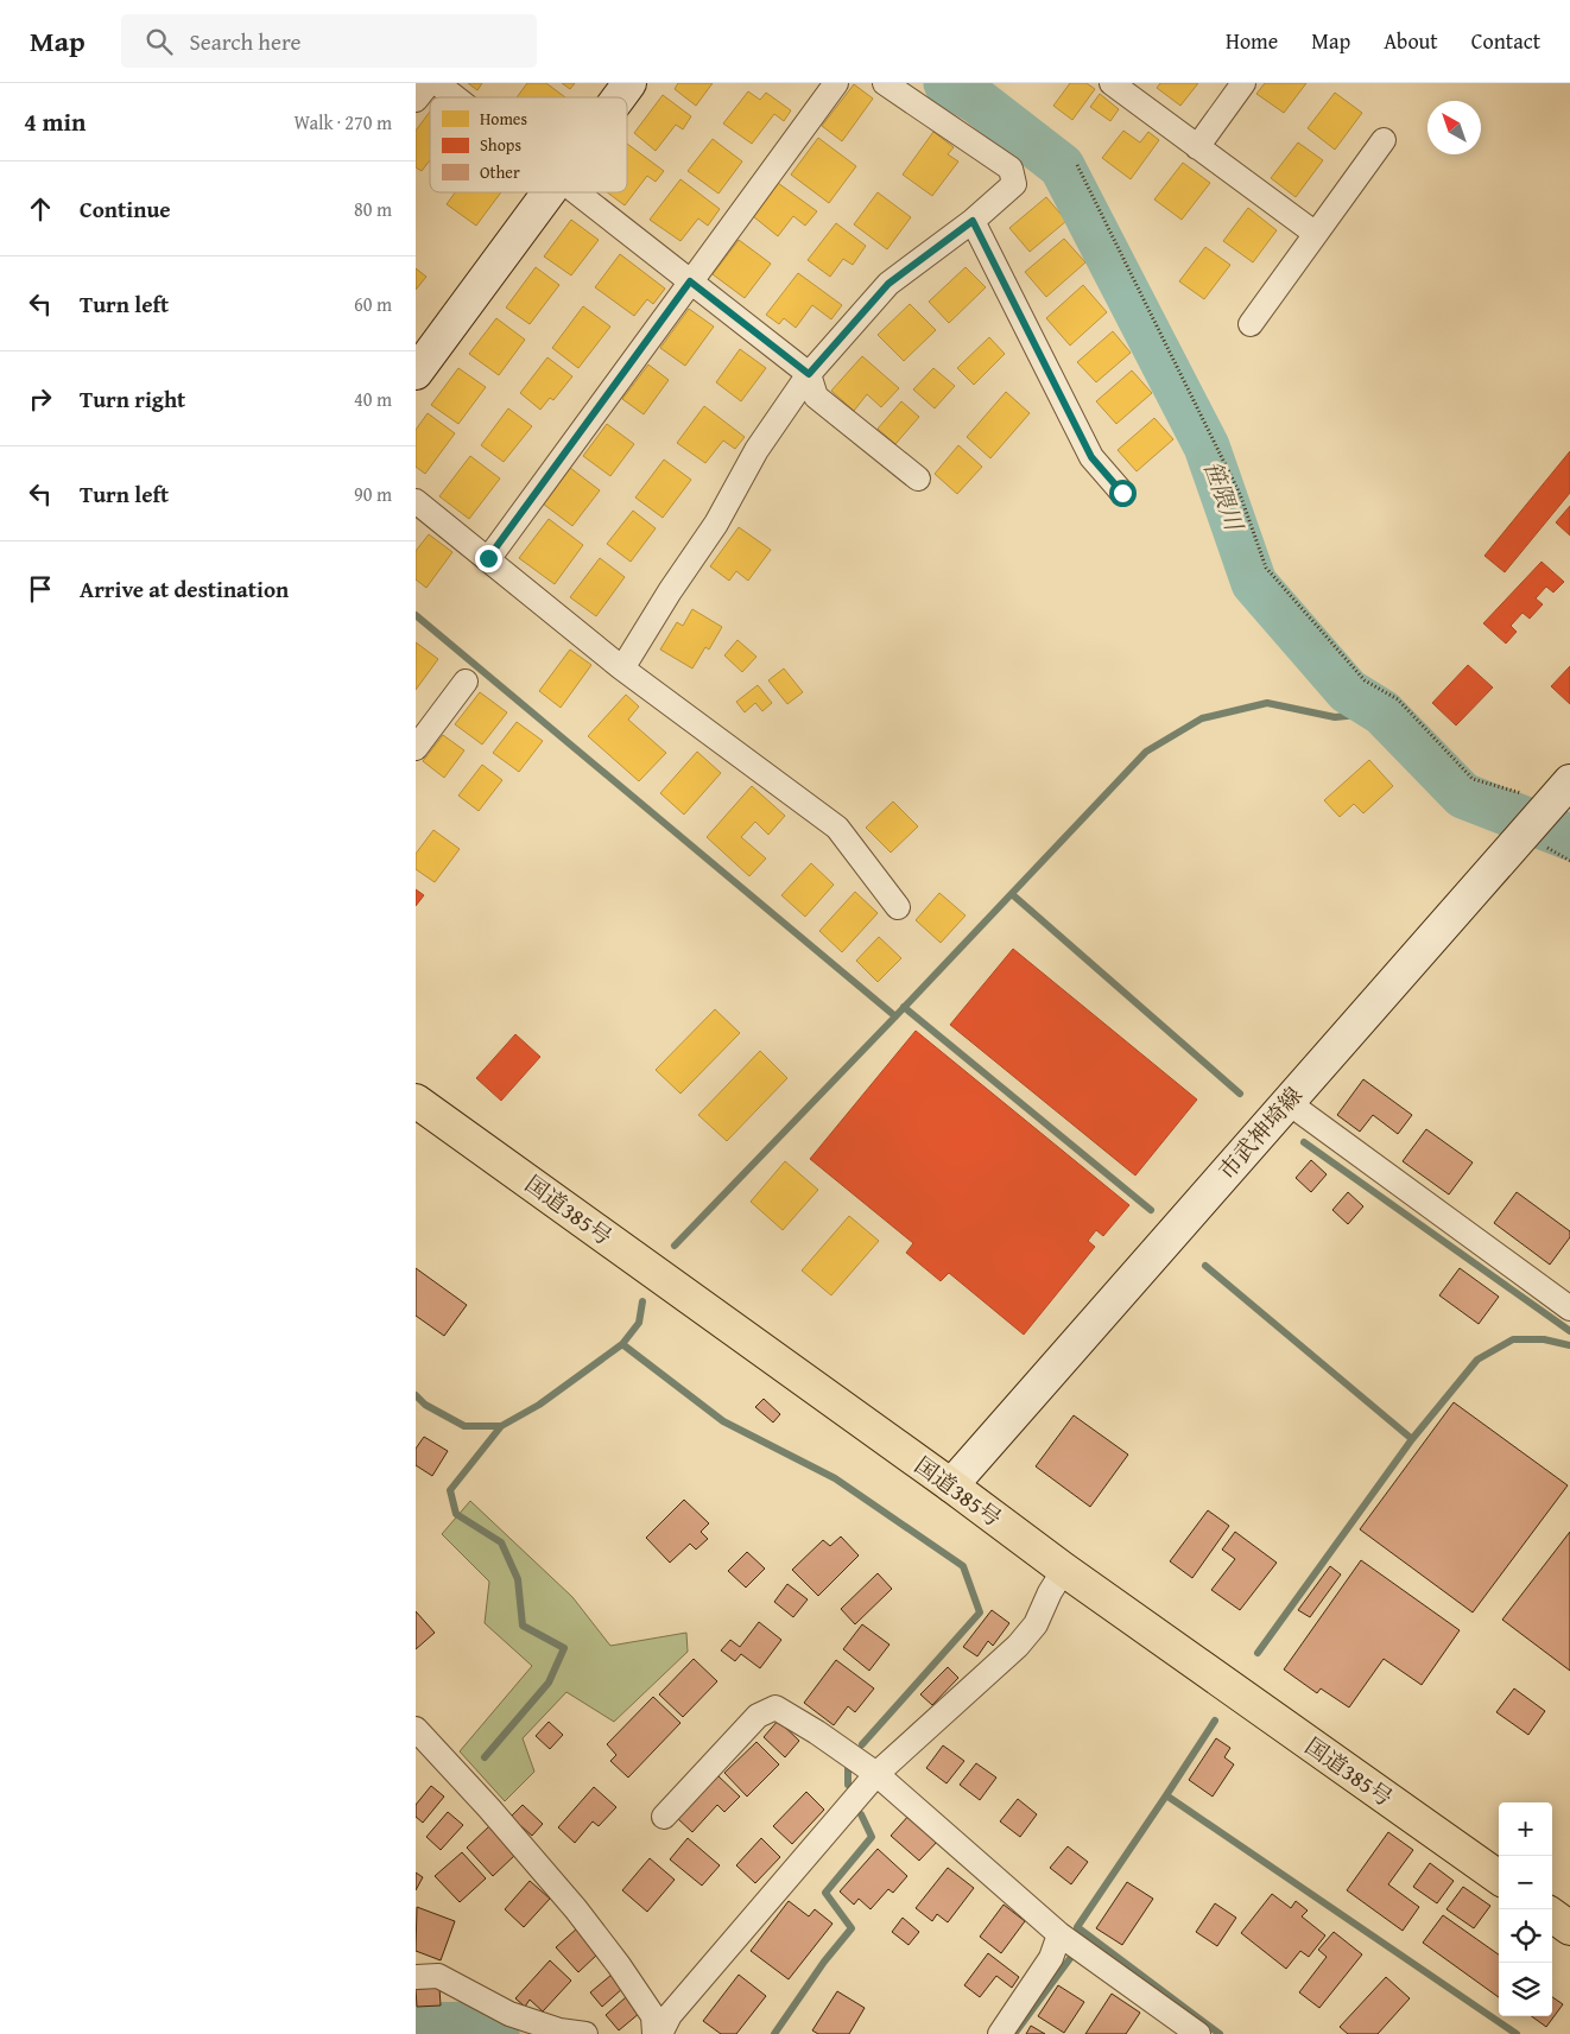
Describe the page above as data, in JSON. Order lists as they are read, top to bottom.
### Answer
{
  "streets": {
    "highway": ["国道385号"],
    "main road": ["市武神埼線"]
  },
  "crossings": [
    ["市武神埼線", "国道385号"]
  ],
  "water": ["笹隈川"],
  "legend": ["Homes", "Shops", "Other"],
  "north": "top left",
  "page": {
    "header": "Map",
    "search": "Search here",
    "nav": [
      "Home",
      "Map",
      "About",
      "Contact"
    ],
    "heading": ["4 min", "Walk · 270 m"],
    "list": [
      ["Continue", "80 m"],
      ["Turn left", "60 m"],
      ["Turn right", "40 m"],
      ["Turn left", "90 m"],
      "Arrive at destination"
    ],
    "map_buttons": ["+", "−"]
  }
}
